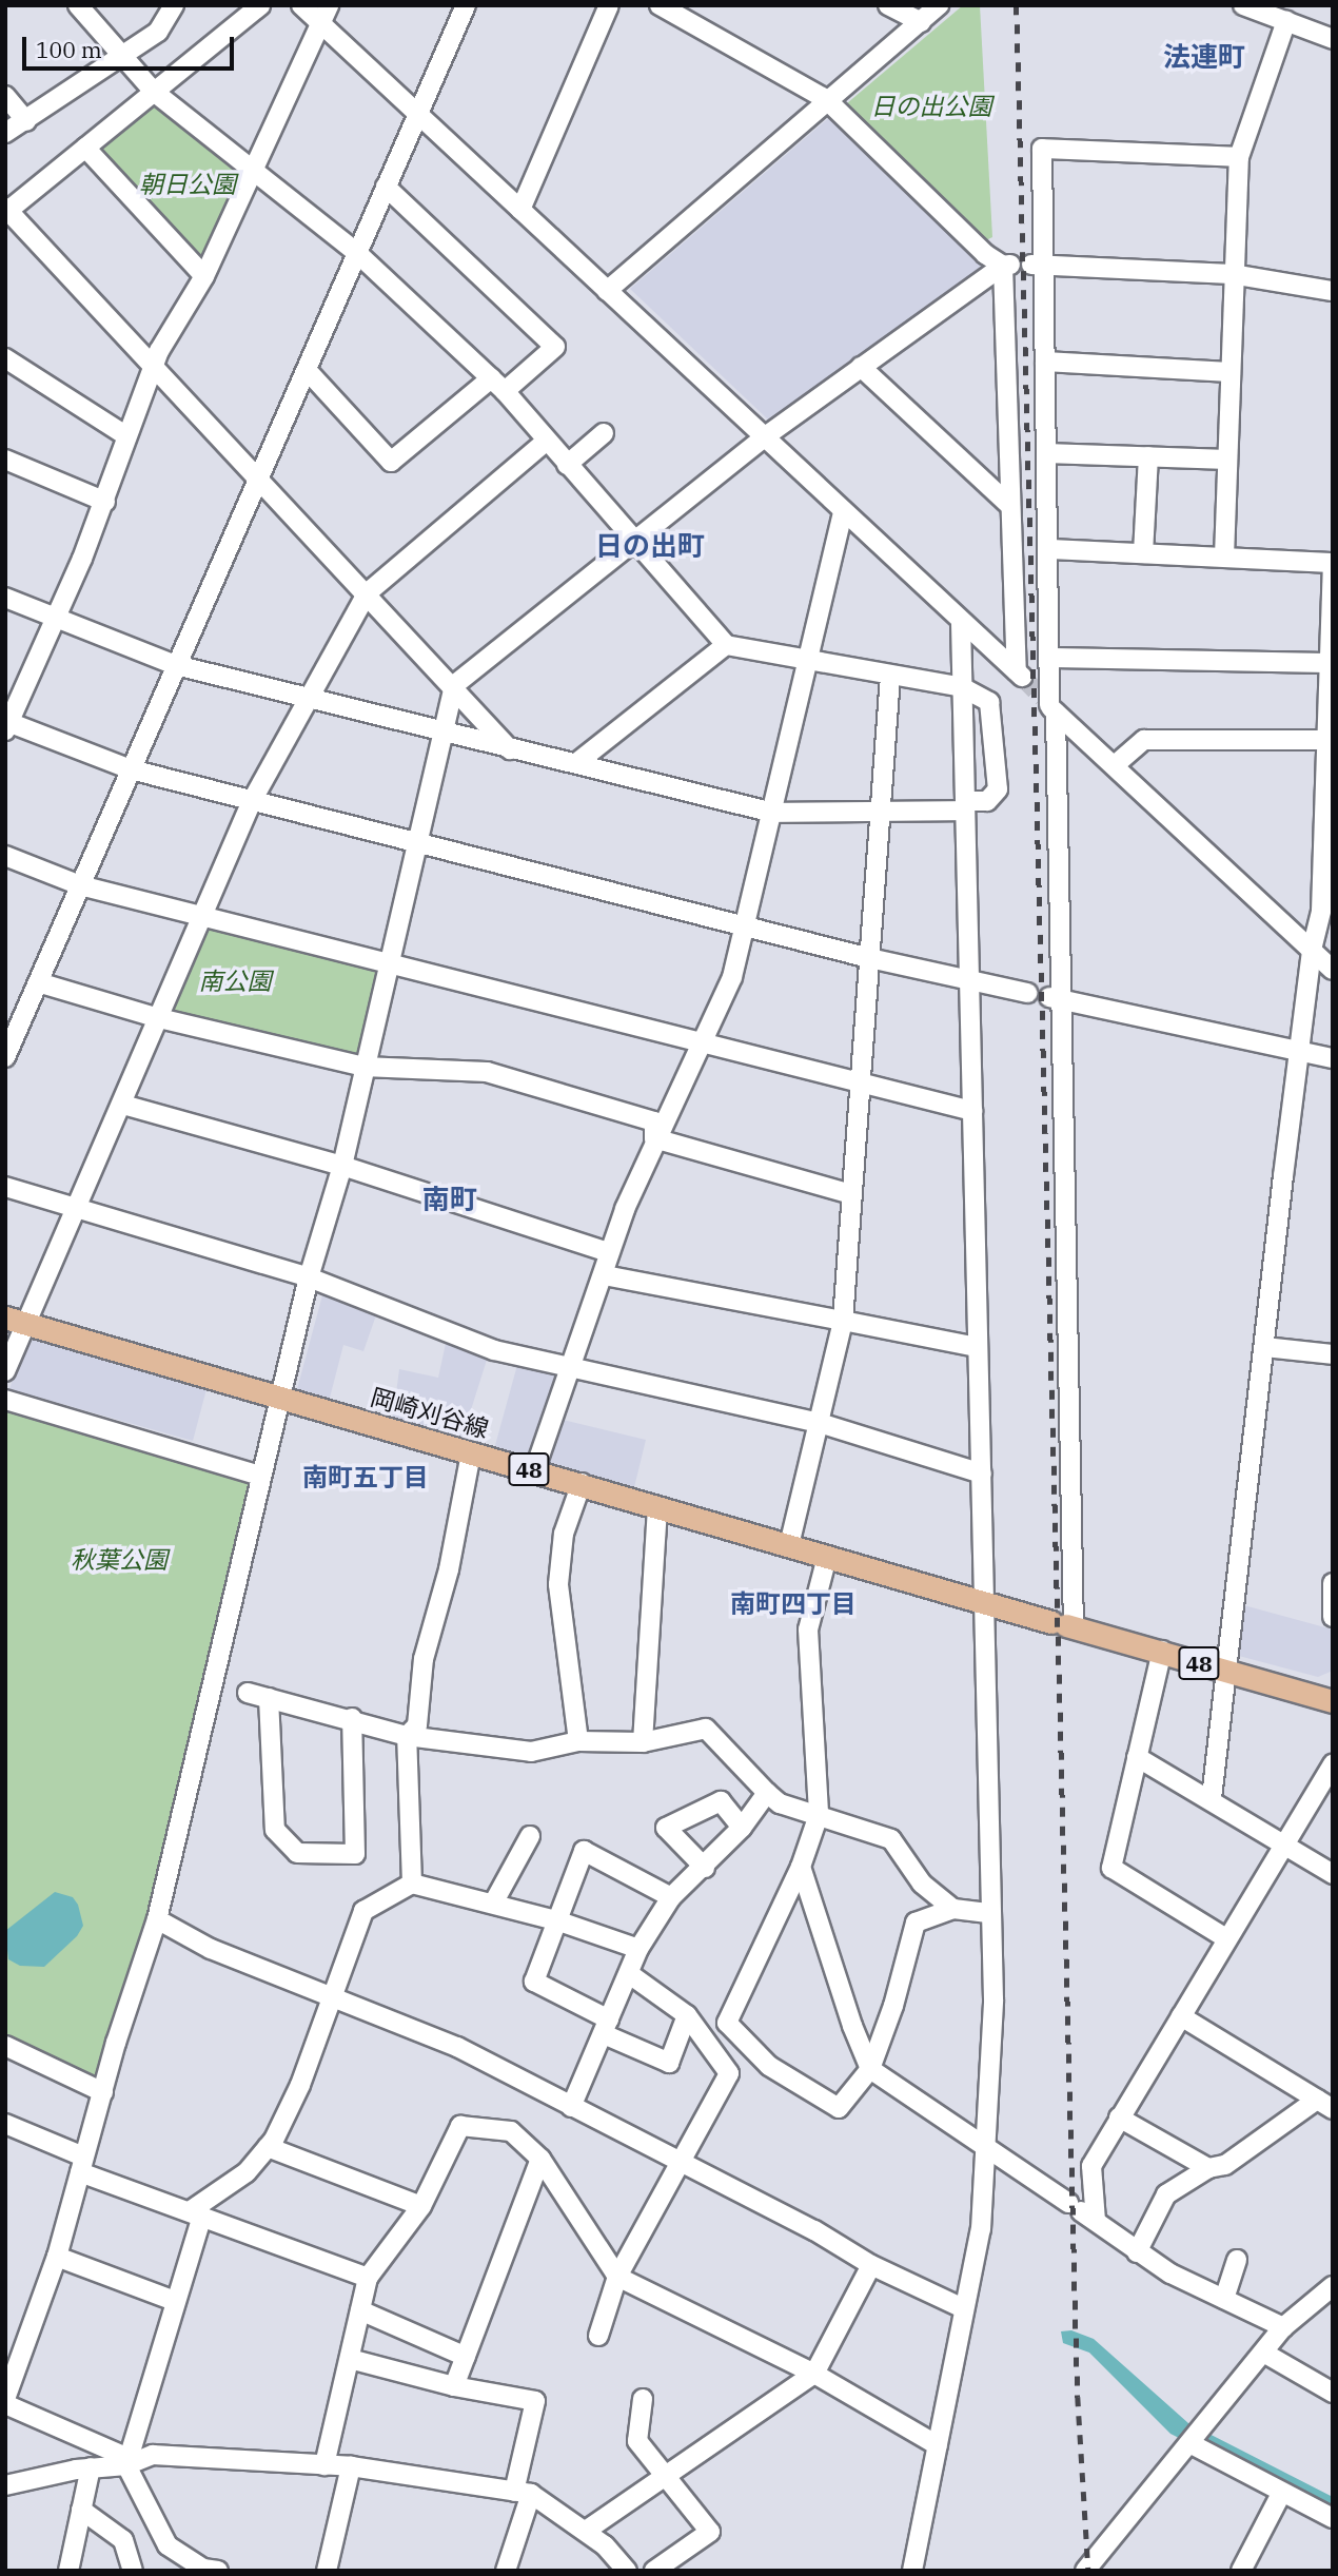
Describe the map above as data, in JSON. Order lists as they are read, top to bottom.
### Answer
{
  "streets": {
    "main road": ["岡崎刈谷線", "48"]
  },
  "districts": [
    "法連町",
    "日の出町",
    "南町",
    "南町五丁目",
    "南町四丁目"
  ],
  "parks": [
    "日の出公園",
    "朝日公園",
    "南公園",
    "秋葉公園"
  ],
  "scale_bar": "100 m"
}
